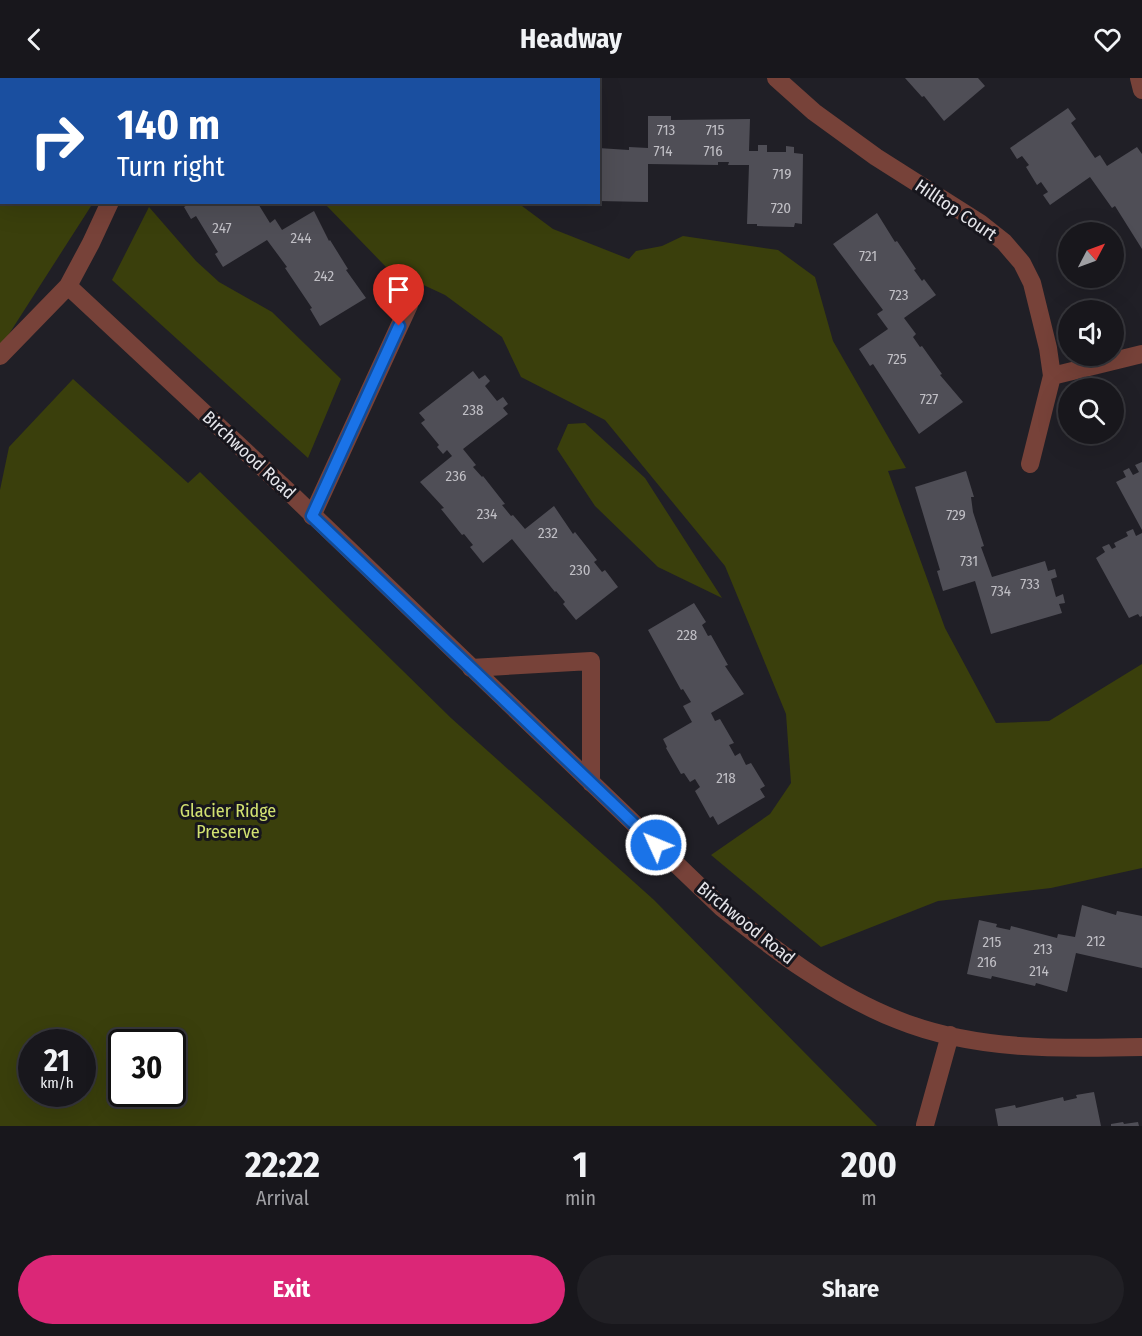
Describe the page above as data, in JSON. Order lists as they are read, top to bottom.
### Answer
{
  "streets": {
    "street": ["Hilltop Court", "Birchwood Road"]
  },
  "parks": ["Glacier Ridge Preserve"],
  "house_numbers": [
    "713",
    "715",
    "714",
    "716",
    "719",
    "720",
    "247",
    "244",
    "721",
    "242",
    "723",
    "725",
    "727",
    "238",
    "236",
    "234",
    "729",
    "232",
    "731",
    "230",
    "733",
    "734",
    "228",
    "218",
    "212",
    "215",
    "213",
    "216",
    "214"
  ],
  "north": "top right",
  "page": {
    "header": "Headway",
    "turn": ["140 m", "Turn right"],
    "speed": "21 km/h",
    "limit": "30",
    "eta": [
      "22:22",
      "Arrival",
      "1",
      "min",
      "200",
      "m"
    ],
    "buttons": ["Exit", "Share"]
  }
}
